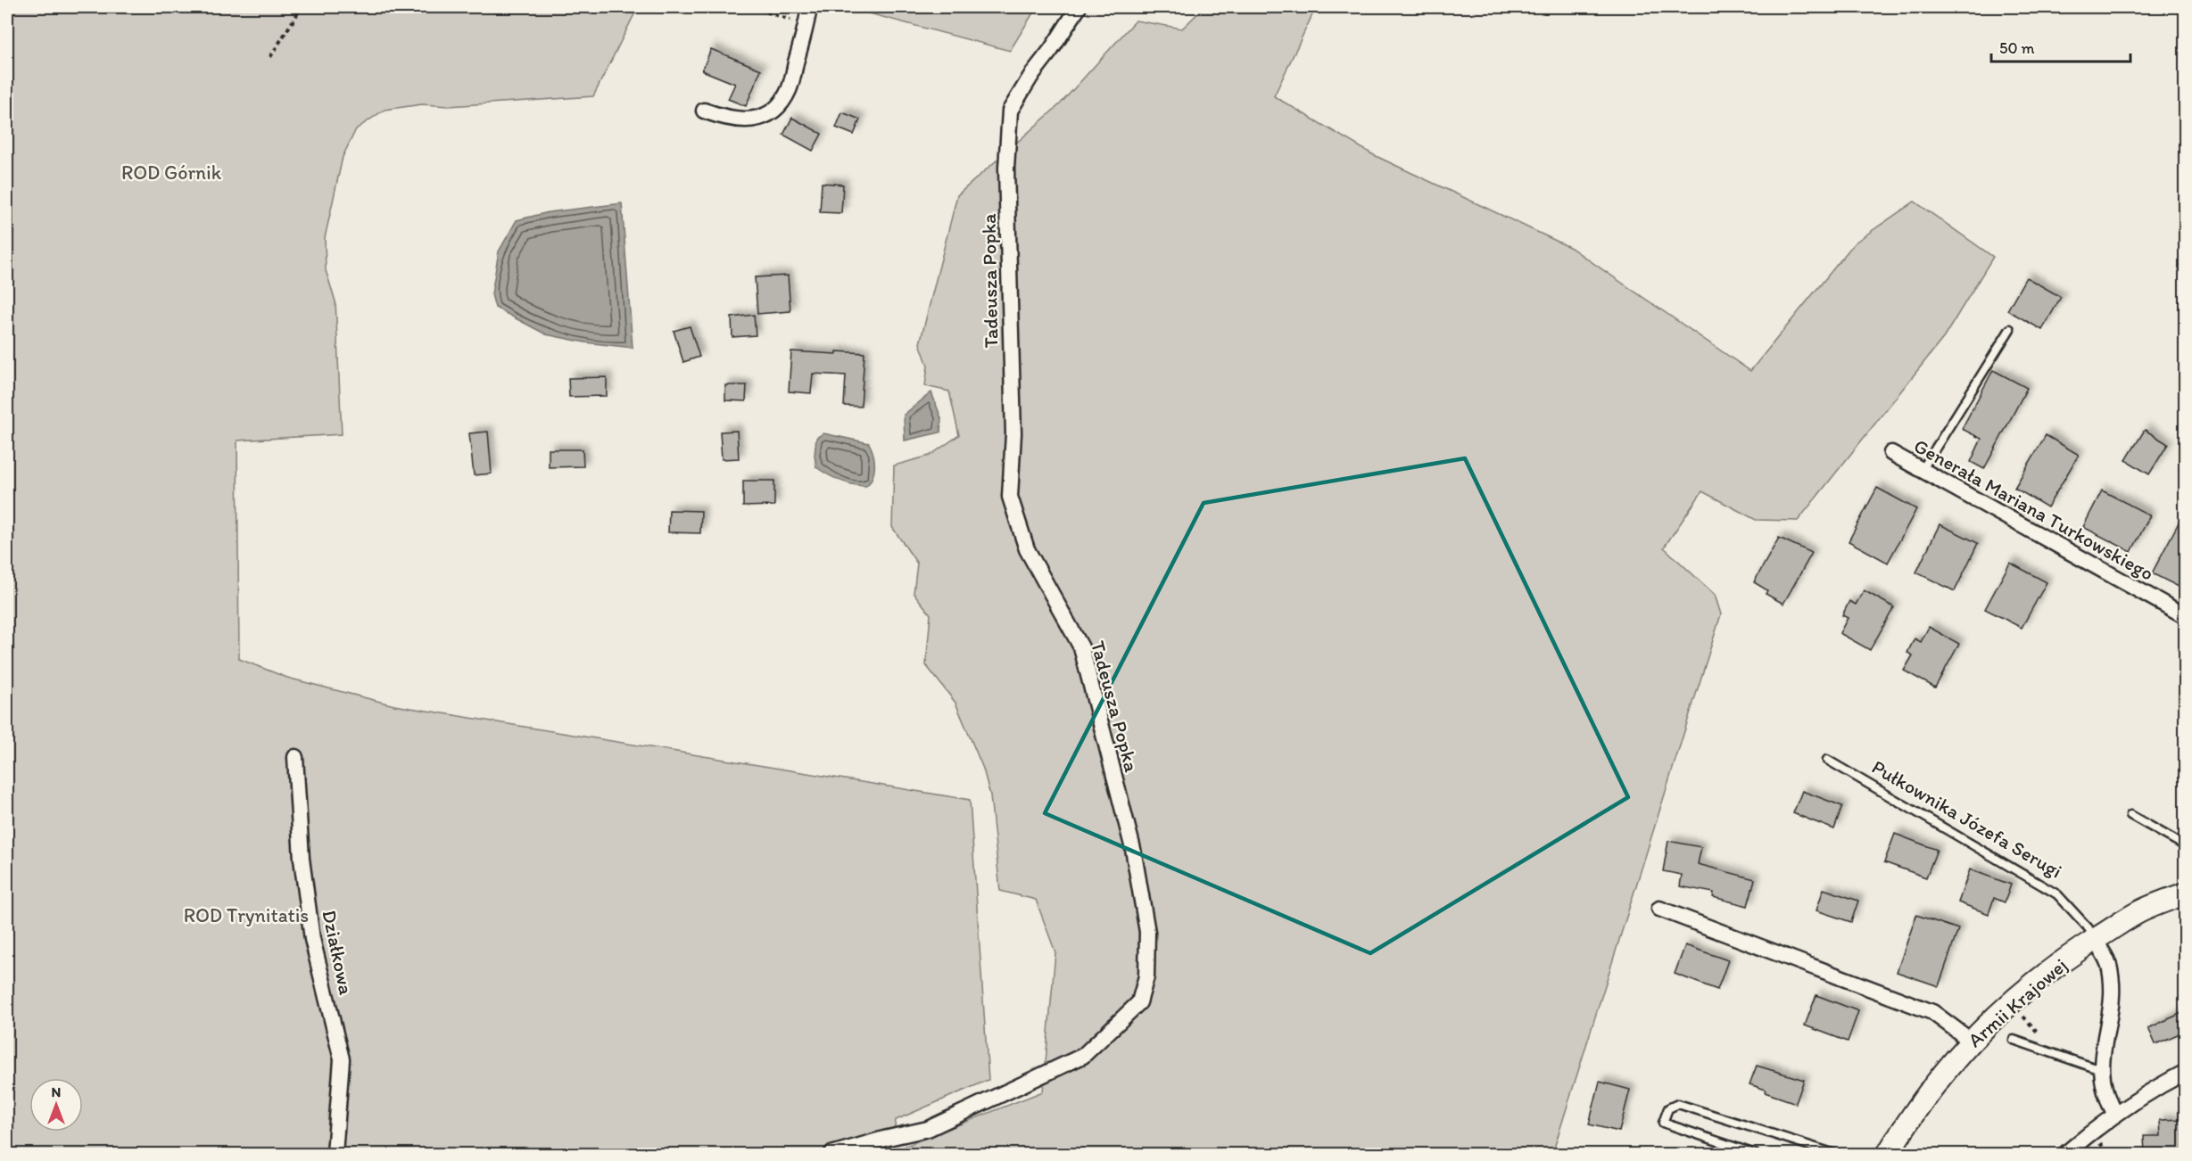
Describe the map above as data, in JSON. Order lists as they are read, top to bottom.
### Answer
{
  "streets": {
    "main road": ["Armii Krajowej"],
    "street": [
      "Tadeusza Popka",
      "Generała Mariana Turkowskiego",
      "Pułkownika Józefa Serugi",
      "Działkowa"
    ]
  },
  "crossings": [
    ["Pułkownika Józefa Serugi", "Armii Krajowej"]
  ],
  "parks": ["ROD Górnik", "ROD Trynitatis"],
  "scale_bar": "50 m",
  "north": "top"
}
